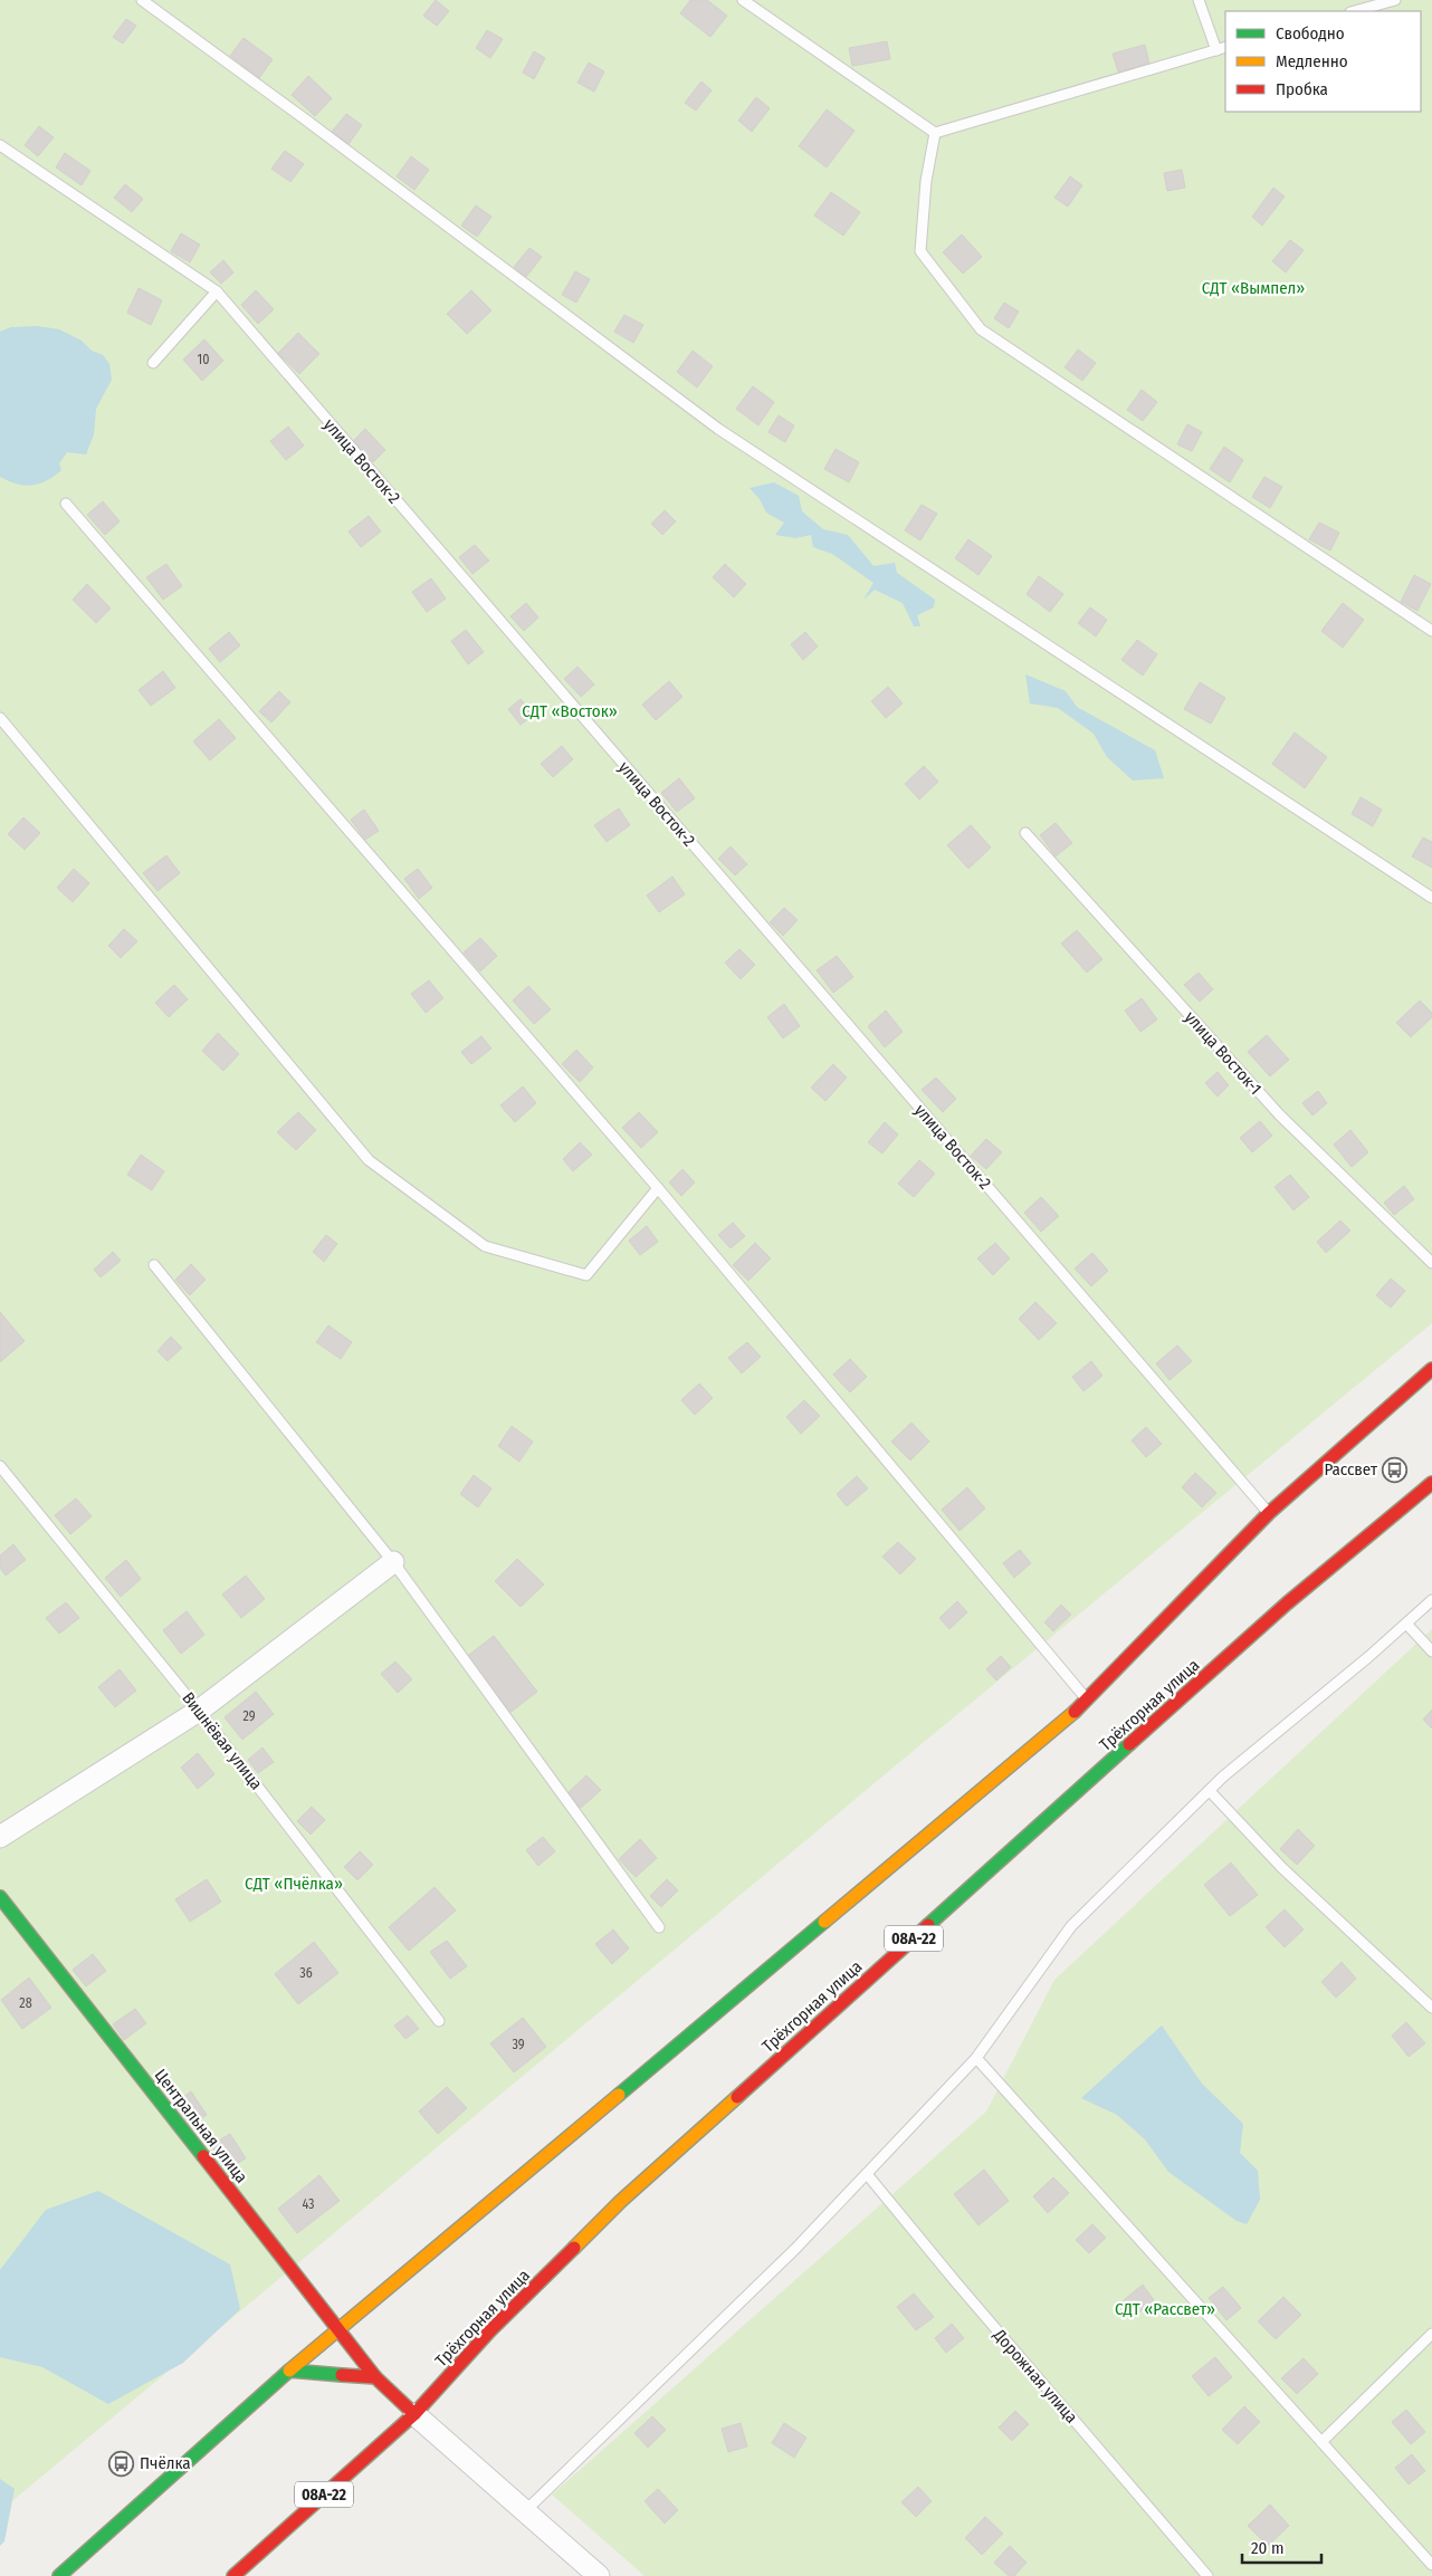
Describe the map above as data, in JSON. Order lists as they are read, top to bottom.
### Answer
{
  "streets": {
    "main road": ["Трёхгорная улица", "08А-22", "Центральная улица"],
    "lane": [
      "улица Восток-2",
      "улица Восток-1",
      "Вишнёвая улица",
      "Дорожная улица"
    ]
  },
  "crossings": [
    ["Трёхгорная улица", "Центральная улица"]
  ],
  "parks": [
    "СДТ «Вымпел»",
    "СДТ «Восток»",
    "СДТ «Пчёлка»",
    "СДТ «Рассвет»"
  ],
  "places": {
    "bus stop": ["Рассвет", "Пчёлка"]
  },
  "house_numbers": [
    "10",
    "29",
    "36",
    "28",
    "39",
    "43"
  ],
  "legend": ["Свободно", "Медленно", "Пробка"],
  "scale_bar": "20 m"
}
